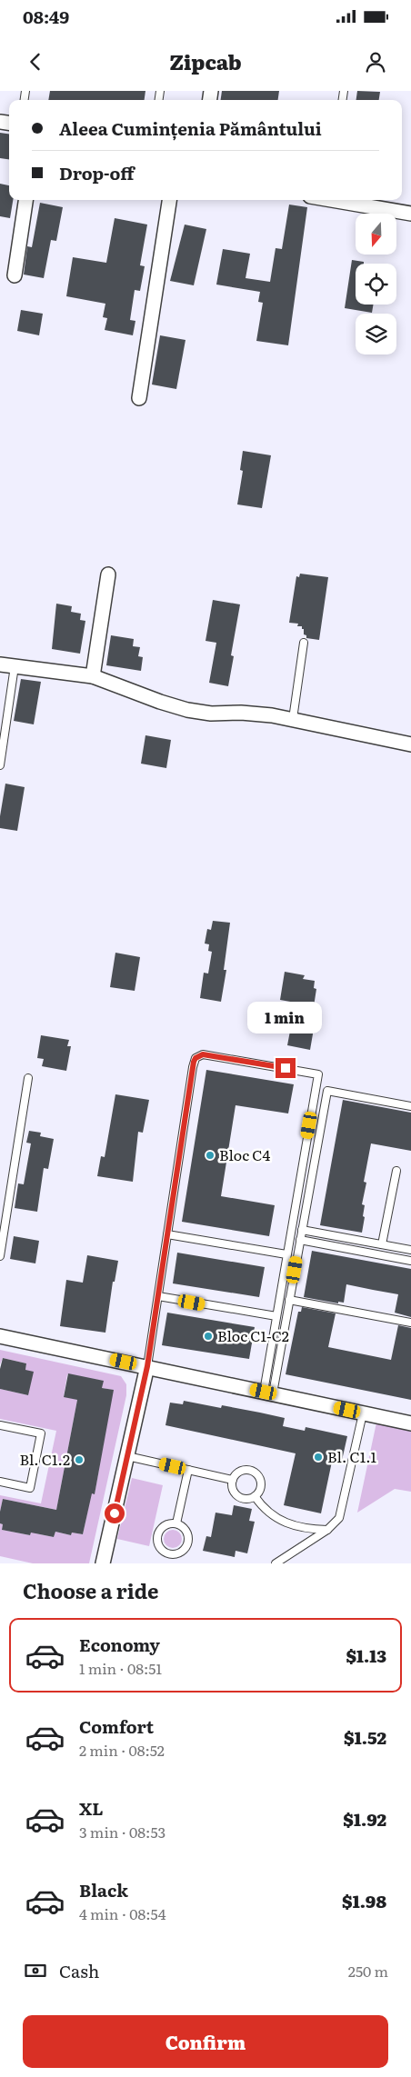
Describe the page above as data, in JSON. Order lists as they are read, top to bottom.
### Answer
{
  "places": [
    "Bloc C4",
    "Bloc C1-C2",
    "Bl. C1.1",
    "Bl. C1.2"
  ],
  "north": "bottom",
  "page": {
    "status": "08:49",
    "header": "Zipcab",
    "banner": ["Aleea Cumințenia Pământului", "Drop-off"],
    "bubble": "1 min",
    "heading": "Choose a ride",
    "list": [
      {
        "name": "Economy",
        "note": "1 min · 08:51",
        "value": "$1.13"
      },
      {
        "name": "Comfort",
        "note": "2 min · 08:52",
        "value": "$1.52"
      },
      {
        "name": "XL",
        "note": "3 min · 08:53",
        "value": "$1.92"
      },
      {
        "name": "Black",
        "note": "4 min · 08:54",
        "value": "$1.98"
      }
    ],
    "pay": ["Cash", "250 m"],
    "buttons": "Confirm"
  }
}
